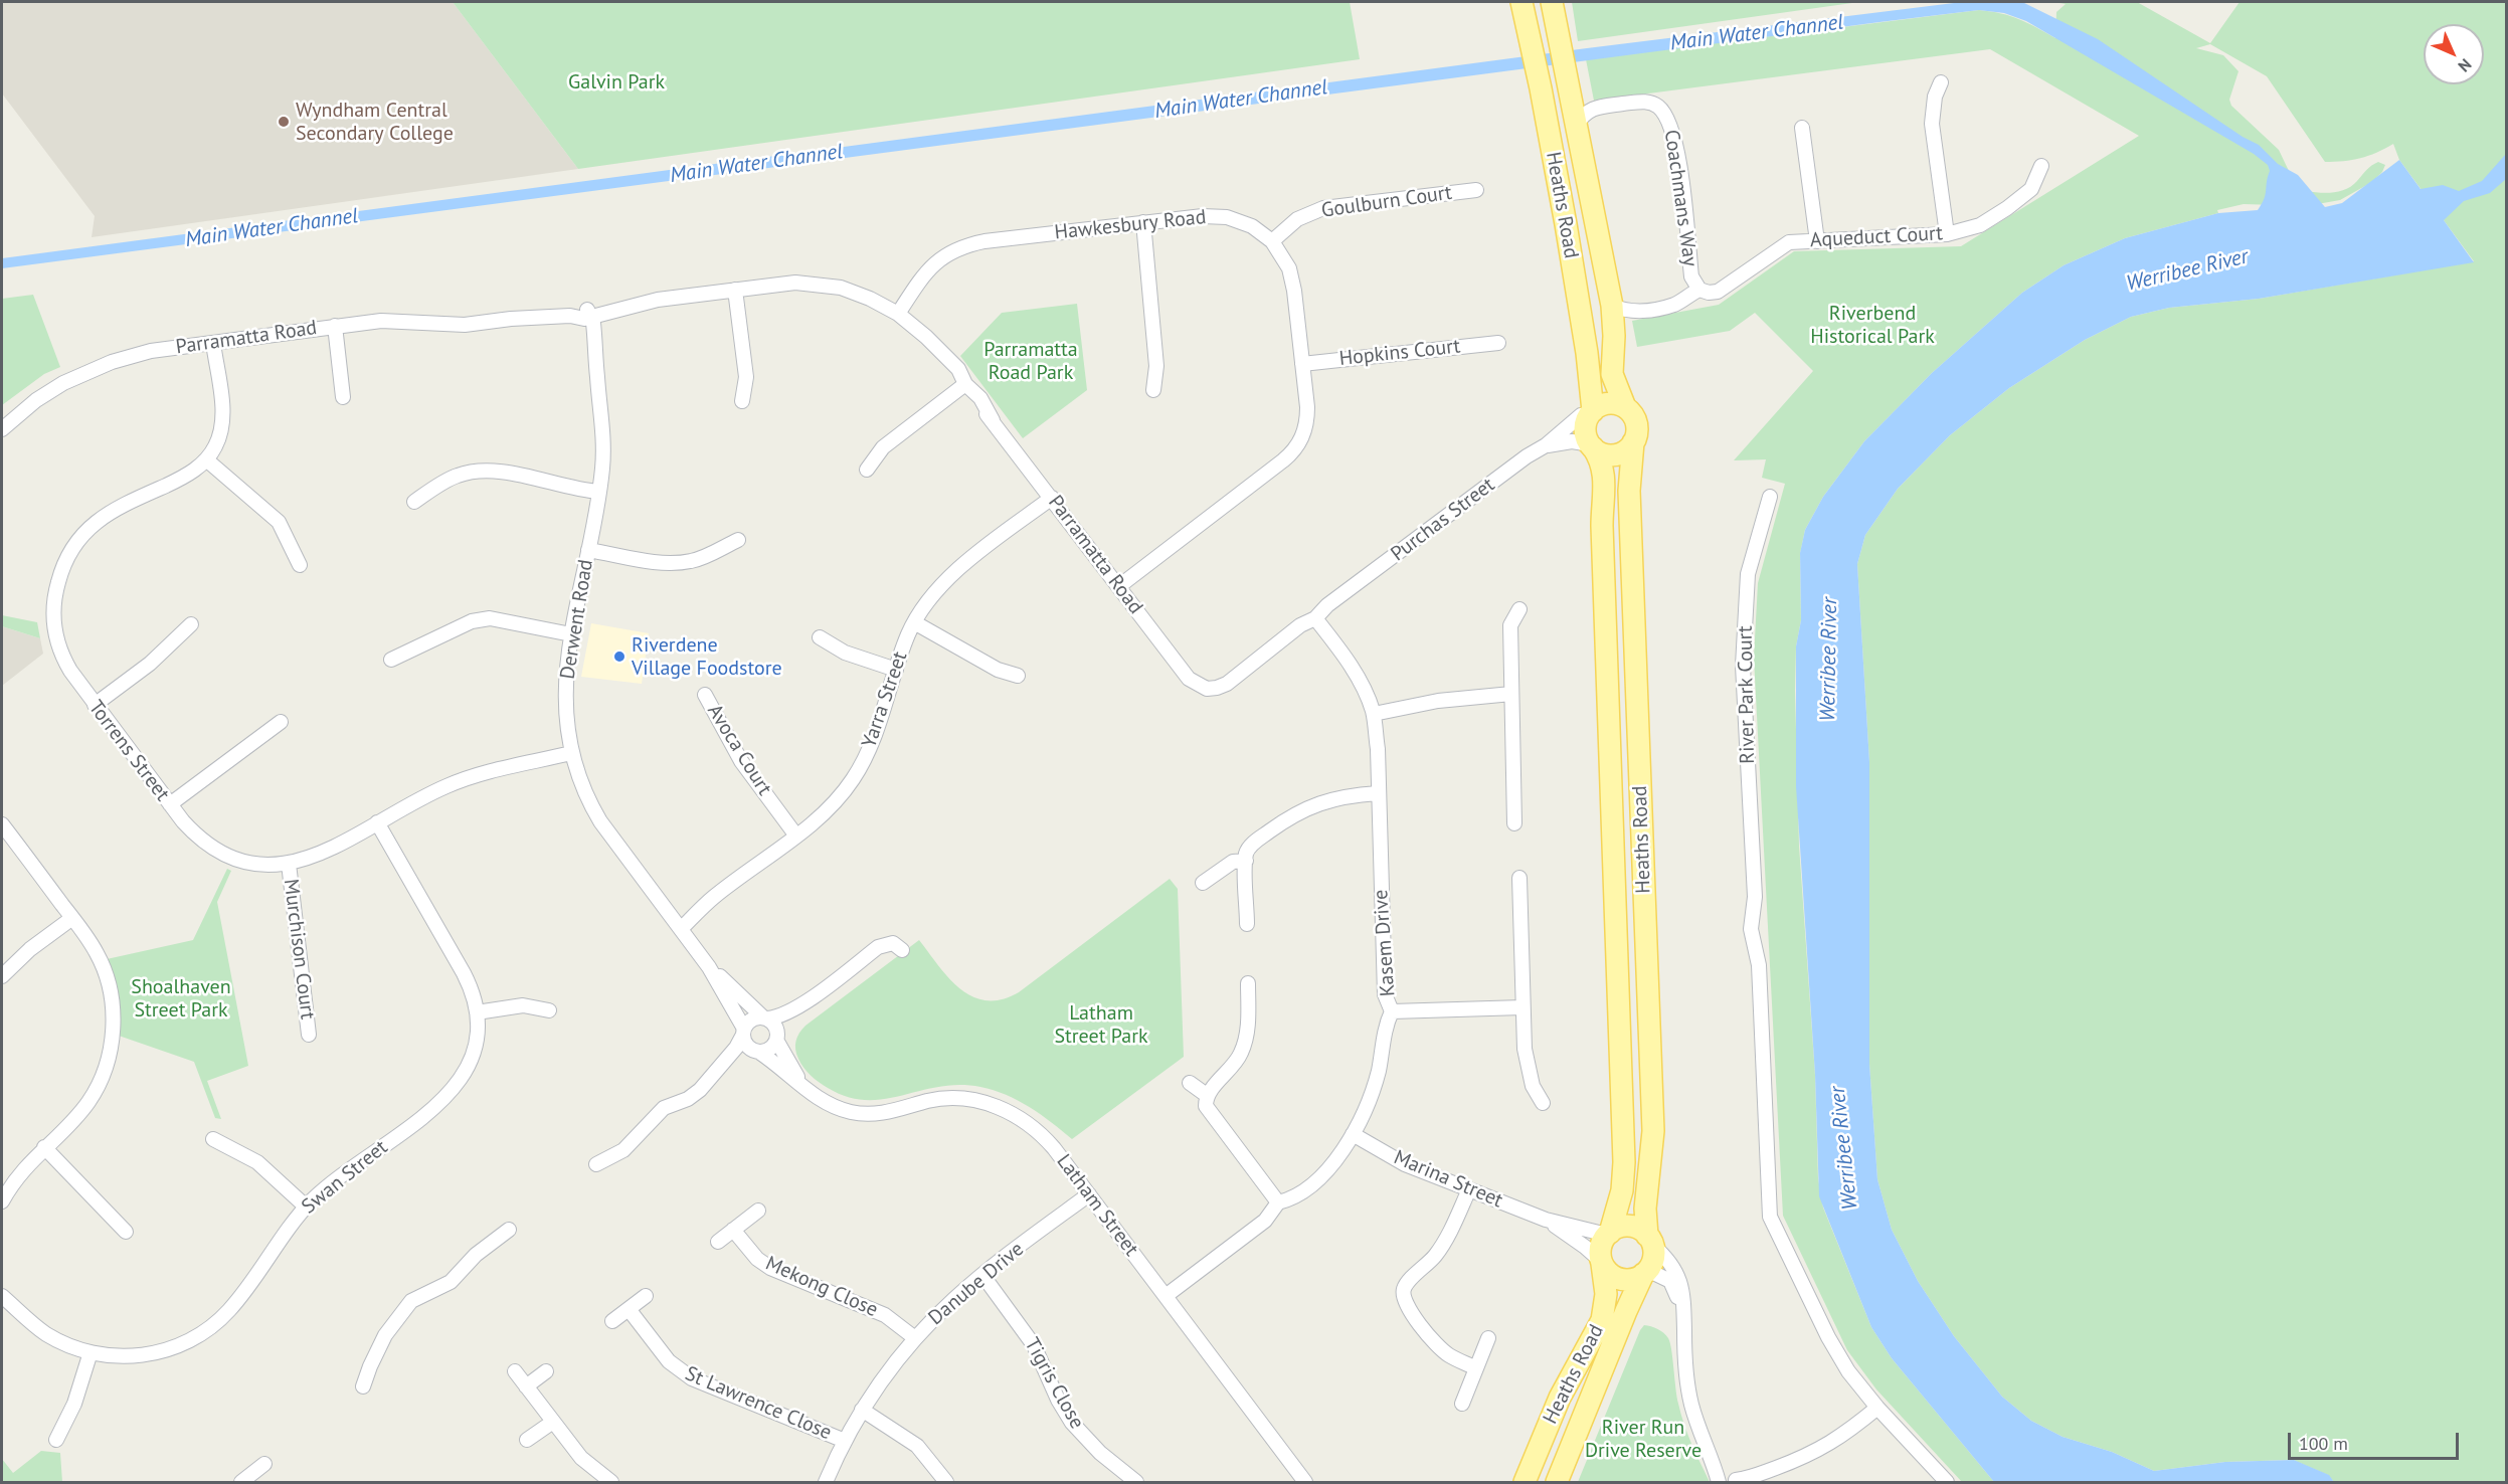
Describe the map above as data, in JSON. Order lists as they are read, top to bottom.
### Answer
{
  "streets": {
    "main road": ["Heaths Road"],
    "street": [
      "Coachmans Way",
      "Goulburn Court",
      "Hawkesbury Road",
      "Aqueduct Court",
      "Parramatta Road",
      "Hopkins Court",
      "Purchas Street",
      "Derwent Road",
      "River Park Court",
      "Yarra Street",
      "Avoca Court",
      "Torrens Street",
      "Kasem Drive",
      "Murchison Court",
      "Swan Street",
      "Marina Street",
      "Latham Street",
      "Danube Drive",
      "Mekong Close",
      "Tigris Close",
      "St Lawrence Close"
    ]
  },
  "crossings": [
    ["Coachmans Way", "Heaths Road"],
    ["Coachmans Way", "Aqueduct Court"],
    ["Goulburn Court", "Hawkesbury Road"],
    ["Heaths Road", "Purchas Street"],
    ["Heaths Road", "Marina Street"],
    ["Hawkesbury Road", "Parramatta Road"],
    ["Hawkesbury Road", "Hopkins Court"],
    ["Parramatta Road", "Purchas Street"],
    ["Parramatta Road", "Derwent Road"],
    ["Parramatta Road", "Yarra Street"],
    ["Parramatta Road", "Torrens Street"],
    ["Purchas Street", "Kasem Drive"],
    ["Derwent Road", "Yarra Street"],
    ["Derwent Road", "Torrens Street"],
    ["Derwent Road", "Latham Street"],
    ["Yarra Street", "Avoca Court"],
    ["Torrens Street", "Murchison Court"],
    ["Torrens Street", "Swan Street"],
    ["Kasem Drive", "Marina Street"],
    ["Kasem Drive", "Latham Street"],
    ["Latham Street", "Danube Drive"],
    ["Danube Drive", "Mekong Close"],
    ["Danube Drive", "Tigris Close"],
    ["Danube Drive", "St Lawrence Close"]
  ],
  "water": ["Main Water Channel", "Werribee River"],
  "parks": [
    "Galvin Park",
    "Riverbend Historical Park",
    "Parramatta Road Park",
    "Shoalhaven Street Park",
    "Latham Street Park",
    "River Run Drive Reserve"
  ],
  "places": ["Wyndham Central Secondary College", "Riverdene Village Foodstore"],
  "scale_bar": "100 m",
  "north": "bottom right"
}
